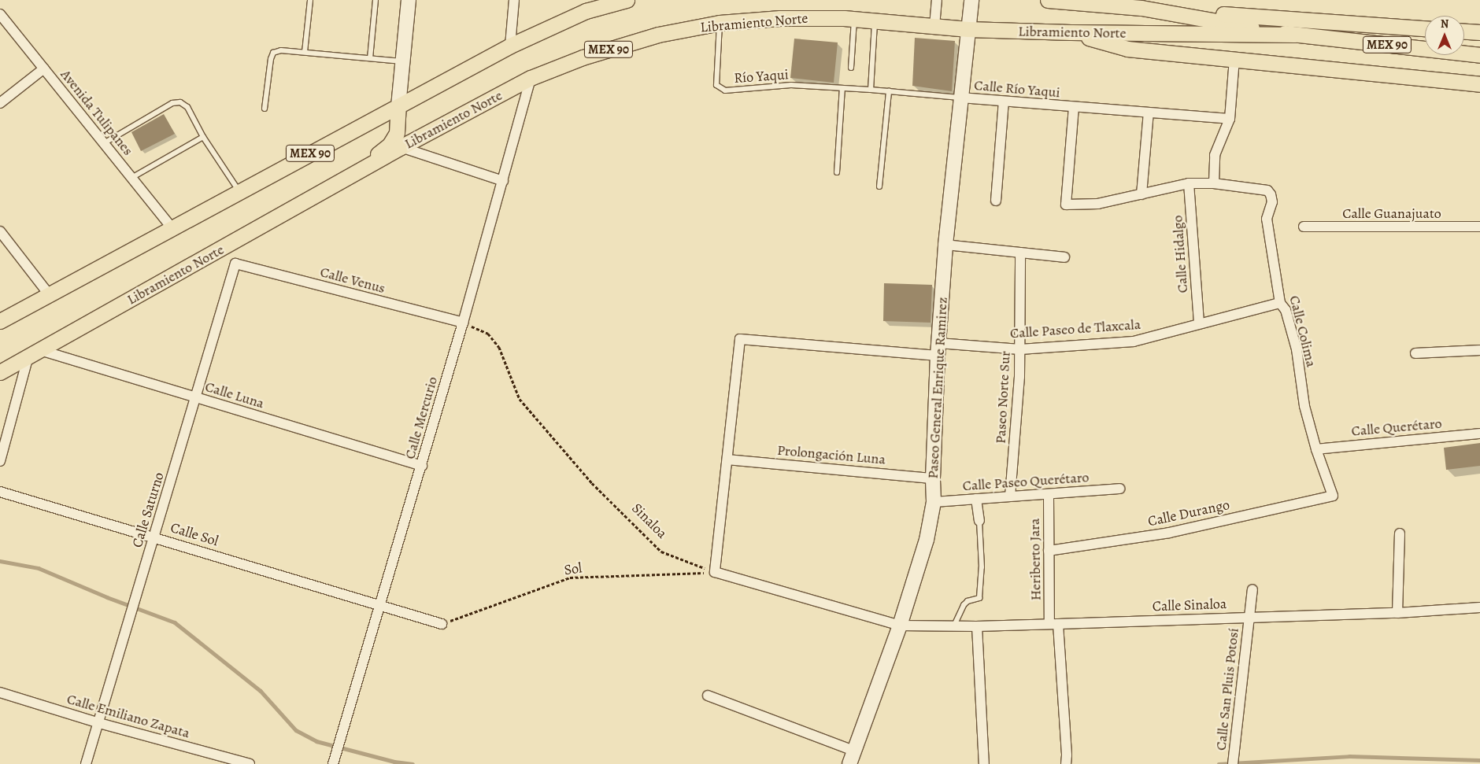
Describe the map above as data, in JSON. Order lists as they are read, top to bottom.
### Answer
{
  "streets": {
    "main road": ["Libramiento Norte", "MEX 90"],
    "street": [
      "Calle Río Yaqui",
      "Avenida Tulipanes",
      "Calle Guanajuato",
      "Calle Hidalgo",
      "Calle Venus",
      "Calle Paseo de Tlaxcala",
      "Calle Colima",
      "Paseo General Enrique Ramirez",
      "Calle Luna",
      "Paseo Norte Sur",
      "Calle Mercurio",
      "Calle Querétaro",
      "Prolongación Luna",
      "Calle Paseo Querétaro",
      "Calle Saturno",
      "Calle Durango",
      "Calle Sol",
      "Heriberto Jara",
      "Calle Sinaloa",
      "Calle San Pluis Potosí",
      "Calle Emiliano Zapata"
    ],
    "lane": ["Río Yaqui"],
    "path": ["Sinaloa", "Sol"]
  },
  "crossings": [
    ["Libramiento Norte", "MEX 90"],
    ["Libramiento Norte", "Río Yaqui"],
    ["Libramiento Norte", "Paseo General Enrique Ramirez"],
    ["Libramiento Norte", "Calle Luna"],
    ["Libramiento Norte", "Calle Mercurio"],
    ["MEX 90", "Avenida Tulipanes"],
    ["Río Yaqui", "Calle Río Yaqui"],
    ["Calle Río Yaqui", "Paseo General Enrique Ramirez"],
    ["Calle Hidalgo", "Calle Paseo de Tlaxcala"],
    ["Calle Venus", "Calle Mercurio"],
    ["Calle Venus", "Calle Saturno"],
    ["Calle Venus", "Sinaloa"],
    ["Calle Paseo de Tlaxcala", "Calle Colima"],
    ["Calle Paseo de Tlaxcala", "Paseo General Enrique Ramirez"],
    ["Calle Paseo de Tlaxcala", "Paseo Norte Sur"],
    ["Calle Paseo de Tlaxcala", "Prolongación Luna"],
    ["Calle Colima", "Calle Querétaro"],
    ["Calle Colima", "Calle Durango"],
    ["Paseo General Enrique Ramirez", "Prolongación Luna"],
    ["Paseo General Enrique Ramirez", "Calle Paseo Querétaro"],
    ["Paseo General Enrique Ramirez", "Calle Sinaloa"],
    ["Calle Luna", "Calle Mercurio"],
    ["Calle Luna", "Calle Saturno"],
    ["Paseo Norte Sur", "Calle Paseo Querétaro"],
    ["Calle Mercurio", "Sinaloa"],
    ["Calle Mercurio", "Calle Sol"],
    ["Calle Paseo Querétaro", "Heriberto Jara"],
    ["Calle Saturno", "Calle Sol"],
    ["Calle Saturno", "Calle Emiliano Zapata"],
    ["Calle Durango", "Heriberto Jara"],
    ["Sinaloa", "Sol"],
    ["Calle Sol", "Sol"],
    ["Heriberto Jara", "Calle Sinaloa"],
    ["Calle Sinaloa", "Calle San Pluis Potosí"]
  ],
  "north": "top"
}
